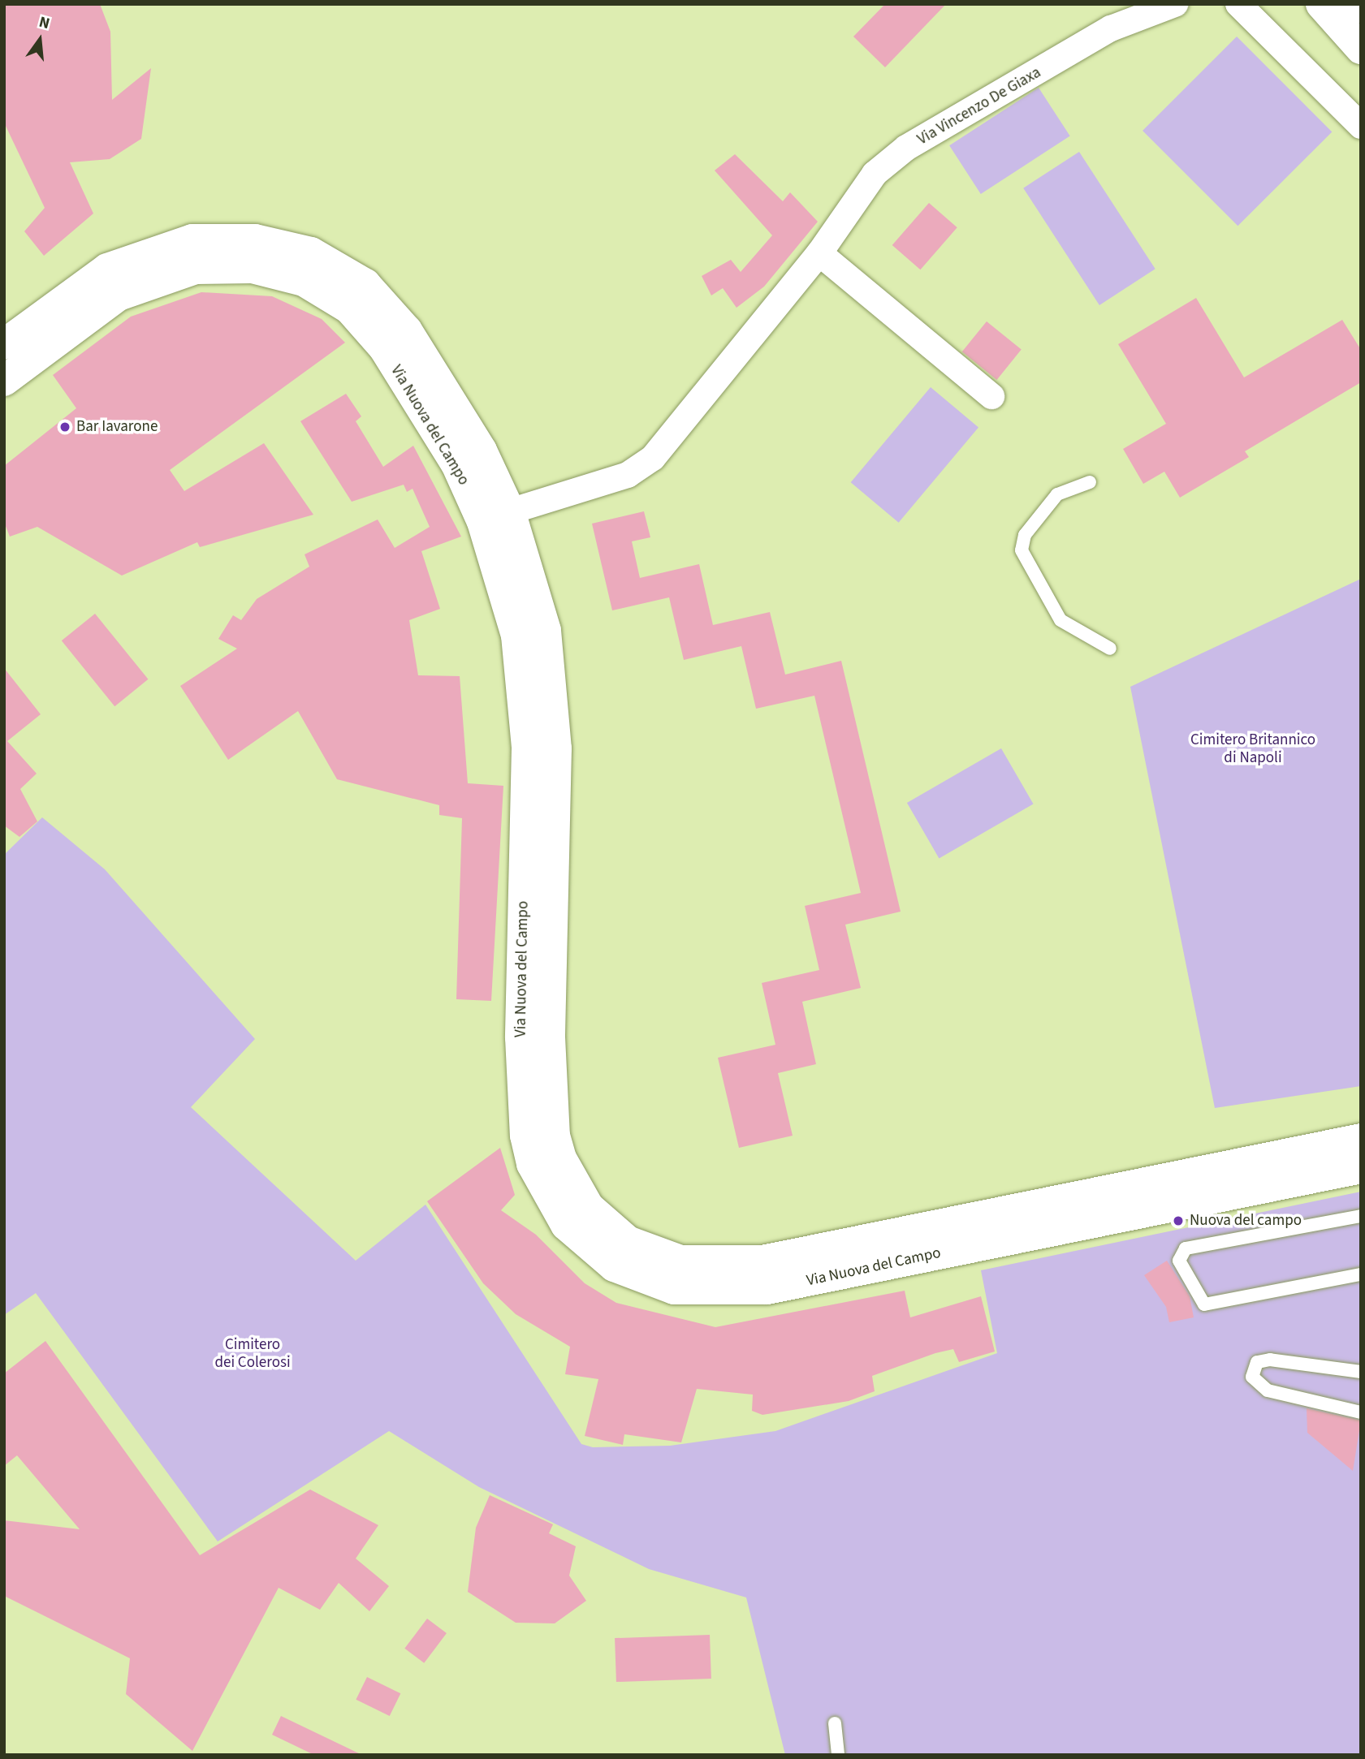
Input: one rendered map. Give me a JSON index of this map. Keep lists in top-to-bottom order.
{
  "streets": {
    "main road": ["Via Nuova del Campo"],
    "street": ["Via Vincenzo De Giaxa"]
  },
  "crossings": [
    ["Via Vincenzo De Giaxa", "Via Nuova del Campo"]
  ],
  "parks": ["Cimitero Britannico di Napoli", "Cimitero dei Colerosi"],
  "places": ["Bar Iavarone", "Nuova del campo"],
  "north": "top"
}
